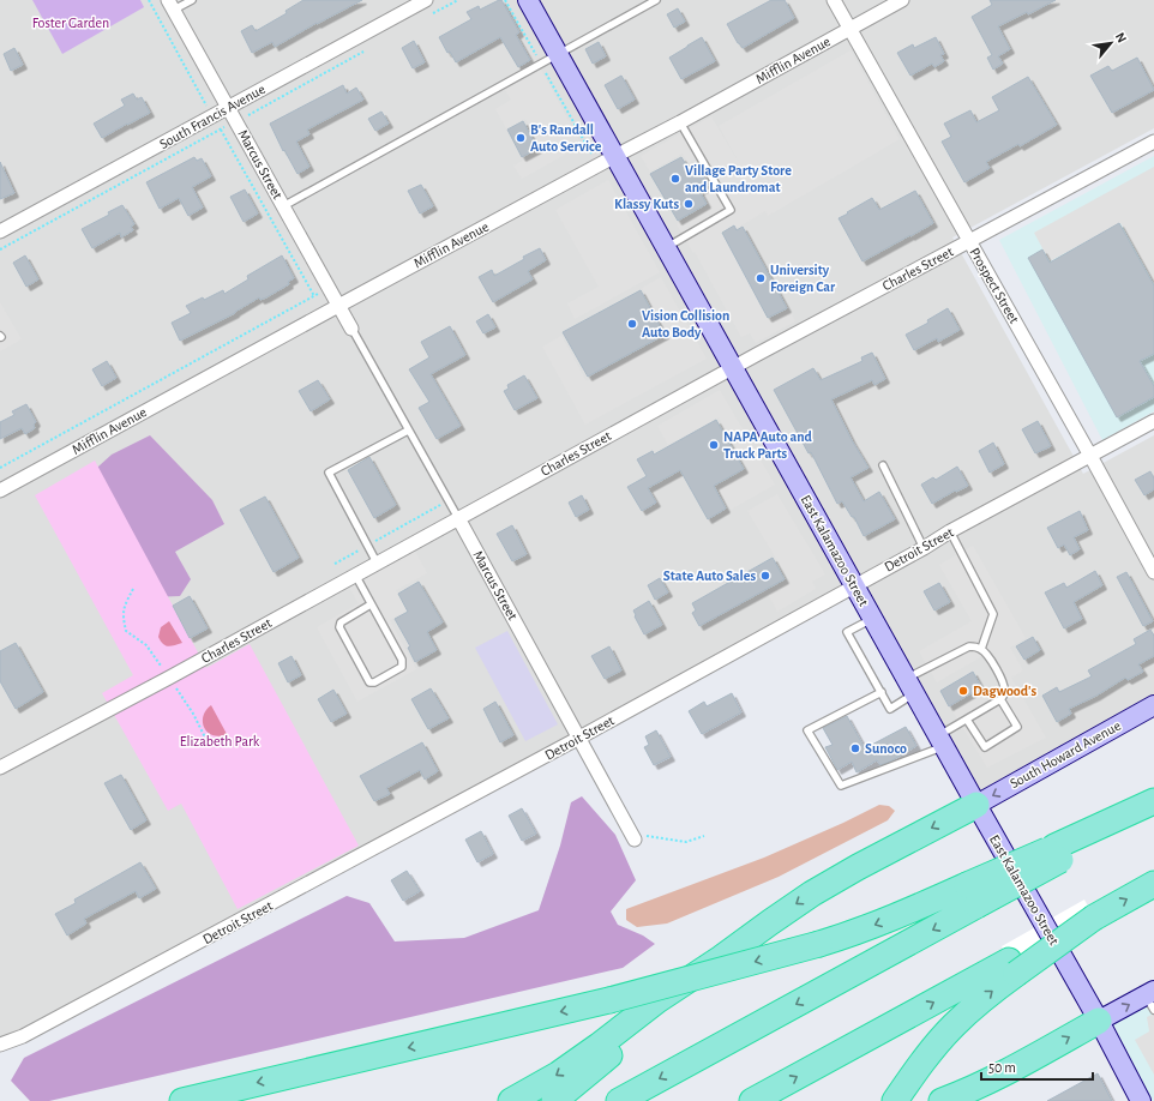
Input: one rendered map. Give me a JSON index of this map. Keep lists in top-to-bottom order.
{
  "streets": {
    "street": [
      "Mifflin Avenue",
      "South Francis Avenue",
      "Marcus Street",
      "Charles Street",
      "Prospect Street",
      "Detroit Street",
      "East Kalamazoo Street",
      "South Howard Avenue"
    ]
  },
  "crossings": [
    ["Mifflin Avenue", "Marcus Street"],
    ["Mifflin Avenue", "Prospect Street"],
    ["Mifflin Avenue", "East Kalamazoo Street"],
    ["South Francis Avenue", "Marcus Street"],
    ["Marcus Street", "Charles Street"],
    ["Marcus Street", "Detroit Street"],
    ["Charles Street", "Prospect Street"],
    ["Charles Street", "East Kalamazoo Street"],
    ["Prospect Street", "Detroit Street"],
    ["Detroit Street", "East Kalamazoo Street"],
    ["East Kalamazoo Street", "South Howard Avenue"]
  ],
  "one_way": ["South Howard Avenue"],
  "parks": ["Foster Garden", "Elizabeth Park"],
  "places": [
    "B's Randall Auto Service",
    "Village Party Store and Laundromat",
    "Klassy Kuts",
    "University Foreign Car",
    "Vision Collision Auto Body",
    "NAPA Auto and Truck Parts",
    "State Auto Sales",
    "Dagwood's",
    "Sunoco"
  ],
  "scale_bar": "50 m",
  "north": "top right"
}
